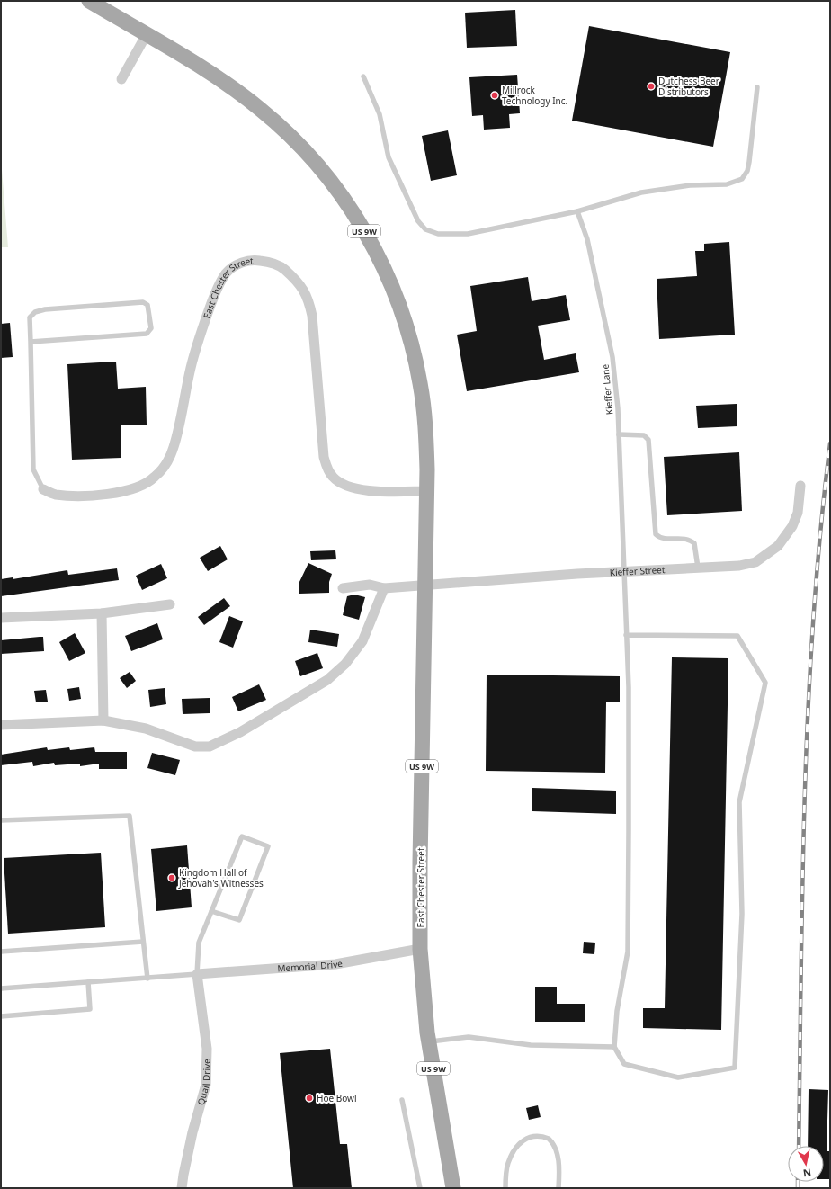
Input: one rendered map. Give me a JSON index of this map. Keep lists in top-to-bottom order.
{
  "streets": {
    "main road": ["US 9W", "East Chester Street"],
    "street": ["Kieffer Street", "Memorial Drive", "Quail Drive"],
    "lane": ["Kieffer Lane"]
  },
  "crossings": [
    ["US 9W", "East Chester Street"],
    ["US 9W", "Kieffer Street"],
    ["East Chester Street", "Kieffer Street"],
    ["East Chester Street", "Memorial Drive"],
    ["Kieffer Lane", "Kieffer Street"],
    ["Memorial Drive", "Quail Drive"]
  ],
  "places": [
    "Dutchess Beer Distributors",
    "Millrock Technology Inc.",
    "Kingdom Hall of Jehovah's Witnesses",
    "Hoe Bowl"
  ],
  "north": "bottom"
}
